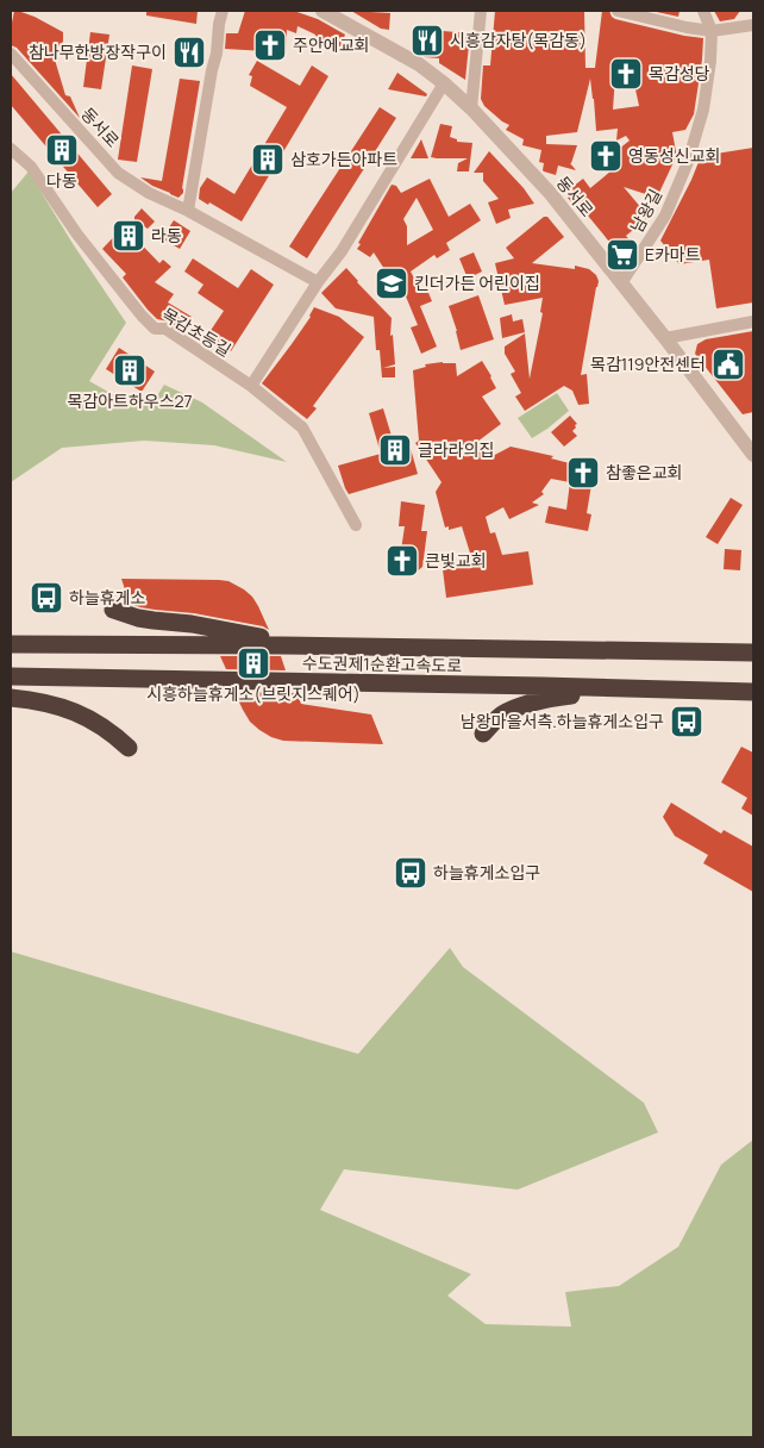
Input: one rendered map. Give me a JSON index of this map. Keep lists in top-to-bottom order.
{
  "streets": {
    "highway": ["수도권제1순환고속도로"],
    "street": ["동서로", "남왕길", "목감초등길"]
  },
  "crossings": [
    ["동서로", "남왕길"]
  ],
  "places": {
    "restaurant": ["시흥감자탕(목감동)", "참나무한방장작구이"],
    "church": [
      "주안에교회",
      "목감성당",
      "영동성신교회",
      "참좋은교회",
      "큰빛교회"
    ],
    "building": [
      "다동",
      "삼호가든아파트",
      "라동",
      "목감아트하우스27",
      "글라라의집",
      "시흥하늘휴게소(브릿지스퀘어)"
    ],
    "supermarket": ["E카마트"],
    "school or university": ["킨더가든 어린이집"],
    "public building": ["목감119안전센터"],
    "bus stop": ["하늘휴게소", "남왕마을서측.하늘휴게소입구", "하늘휴게소입구"]
  }
}
